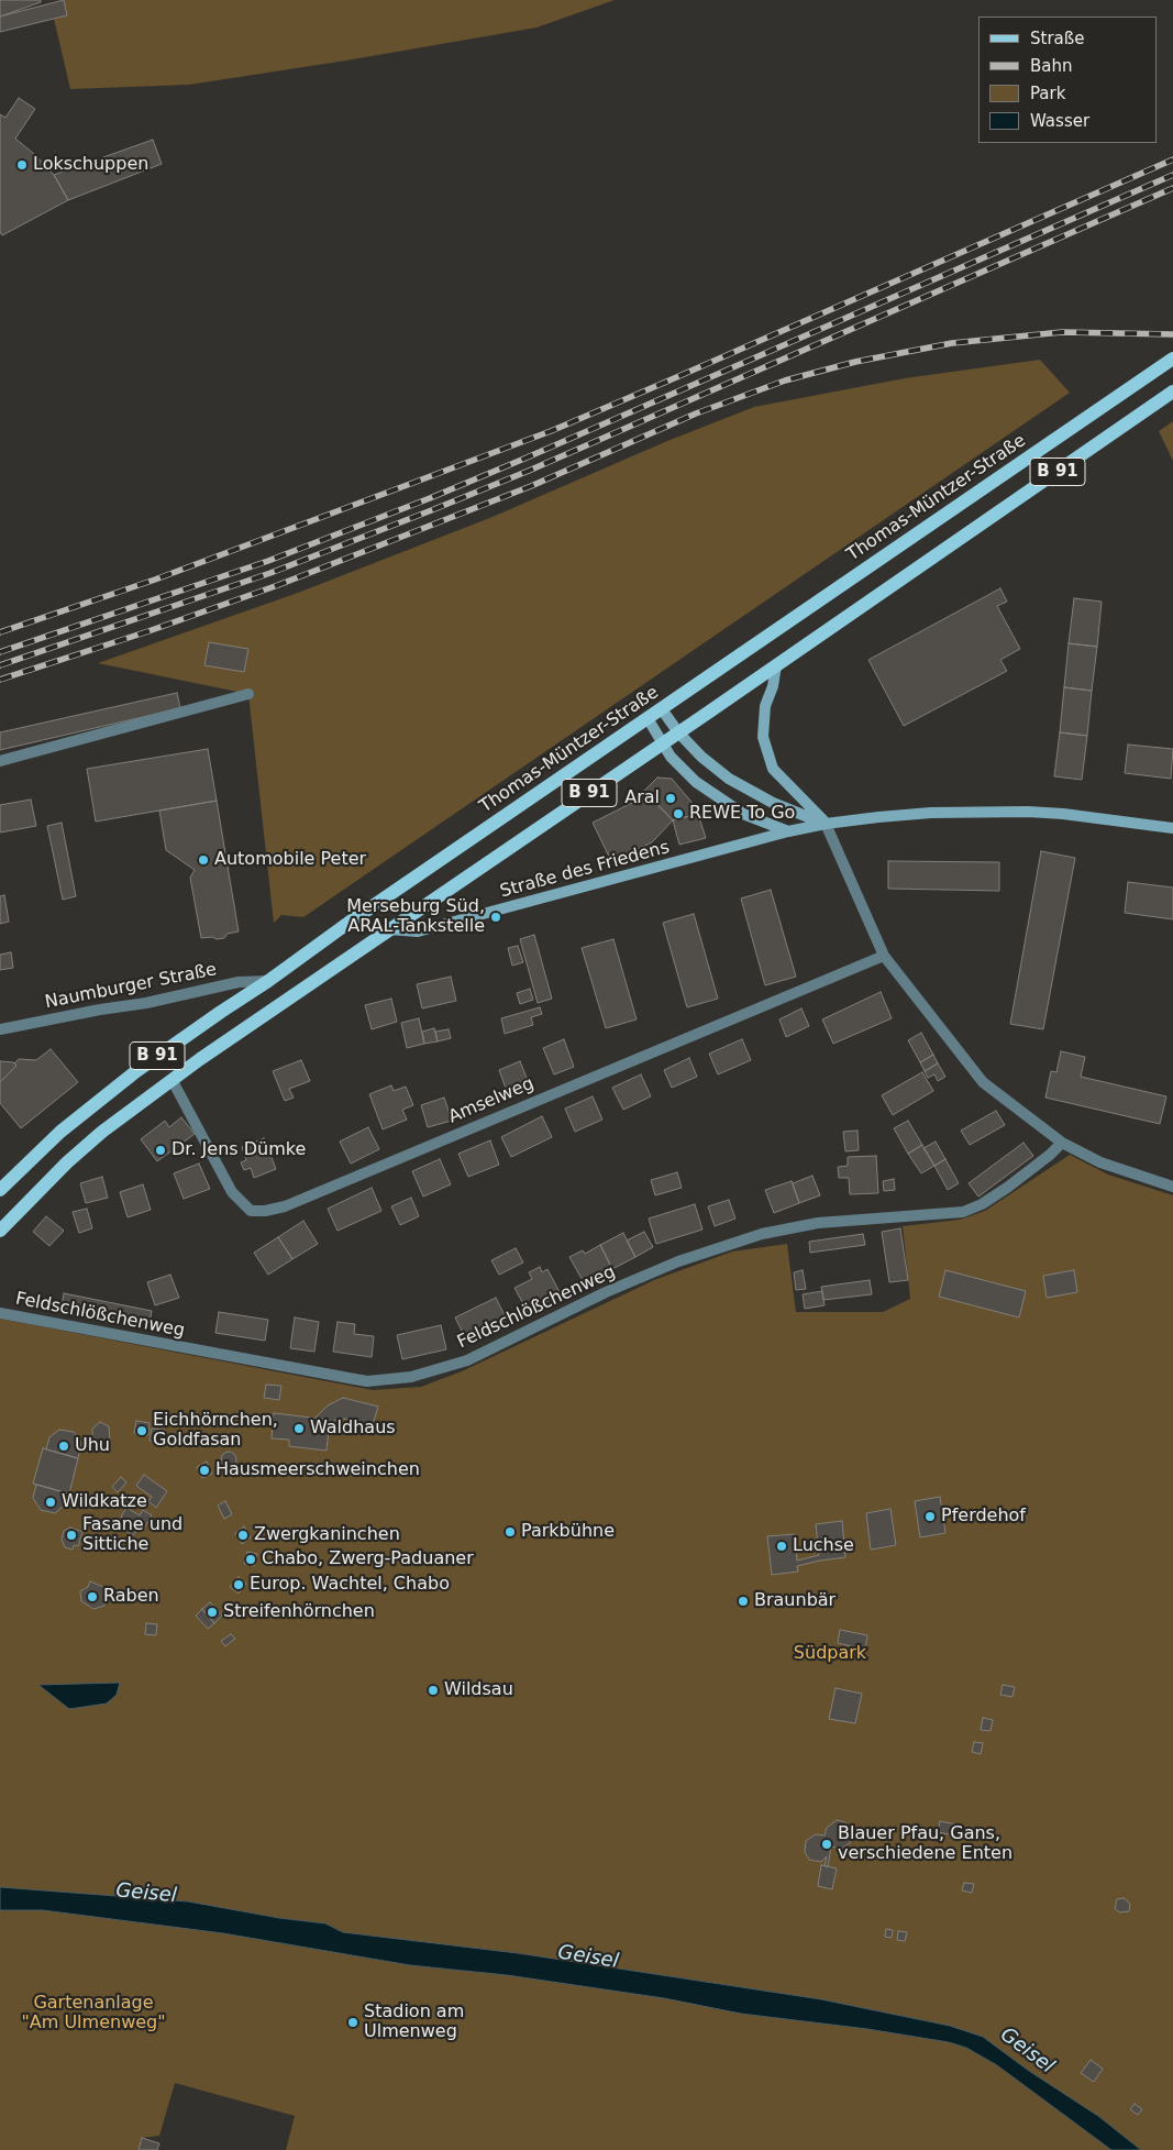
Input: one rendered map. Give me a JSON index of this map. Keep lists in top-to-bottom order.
{
  "streets": {
    "main road": ["B 91", "Thomas-Müntzer-Straße"],
    "street": [
      "Straße des Friedens",
      "Naumburger Straße",
      "Amselweg",
      "Feldschlößchenweg"
    ]
  },
  "crossings": [
    ["B 91", "Straße des Friedens"],
    ["B 91", "Amselweg"],
    ["Thomas-Müntzer-Straße", "Straße des Friedens"],
    ["Thomas-Müntzer-Straße", "Naumburger Straße"]
  ],
  "water": ["Geisel"],
  "parks": ["Südpark", "Gartenanlage \"Am Ulmenweg\""],
  "places": [
    "Lokschuppen",
    "Aral",
    "REWE To Go",
    "Automobile Peter",
    "Merseburg Süd, ARAL-Tankstelle",
    "Dr. Jens Dümke",
    "Waldhaus",
    "Eichhörnchen, Goldfasan",
    "Uhu",
    "Hausmeerschweinchen",
    "Wildkatze",
    "Pferdehof",
    "Parkbühne",
    "Fasane und Sittiche",
    "Zwergkaninchen",
    "Luchse",
    "Chabo, Zwerg-Paduaner",
    "Europ. Wachtel, Chabo",
    "Raben",
    "Braunbär",
    "Streifenhörnchen",
    "Wildsau",
    "Blauer Pfau, Gans, verschiedene Enten",
    "Stadion am Ulmenweg"
  ],
  "legend": [
    "Straße",
    "Bahn",
    "Park",
    "Wasser"
  ]
}
